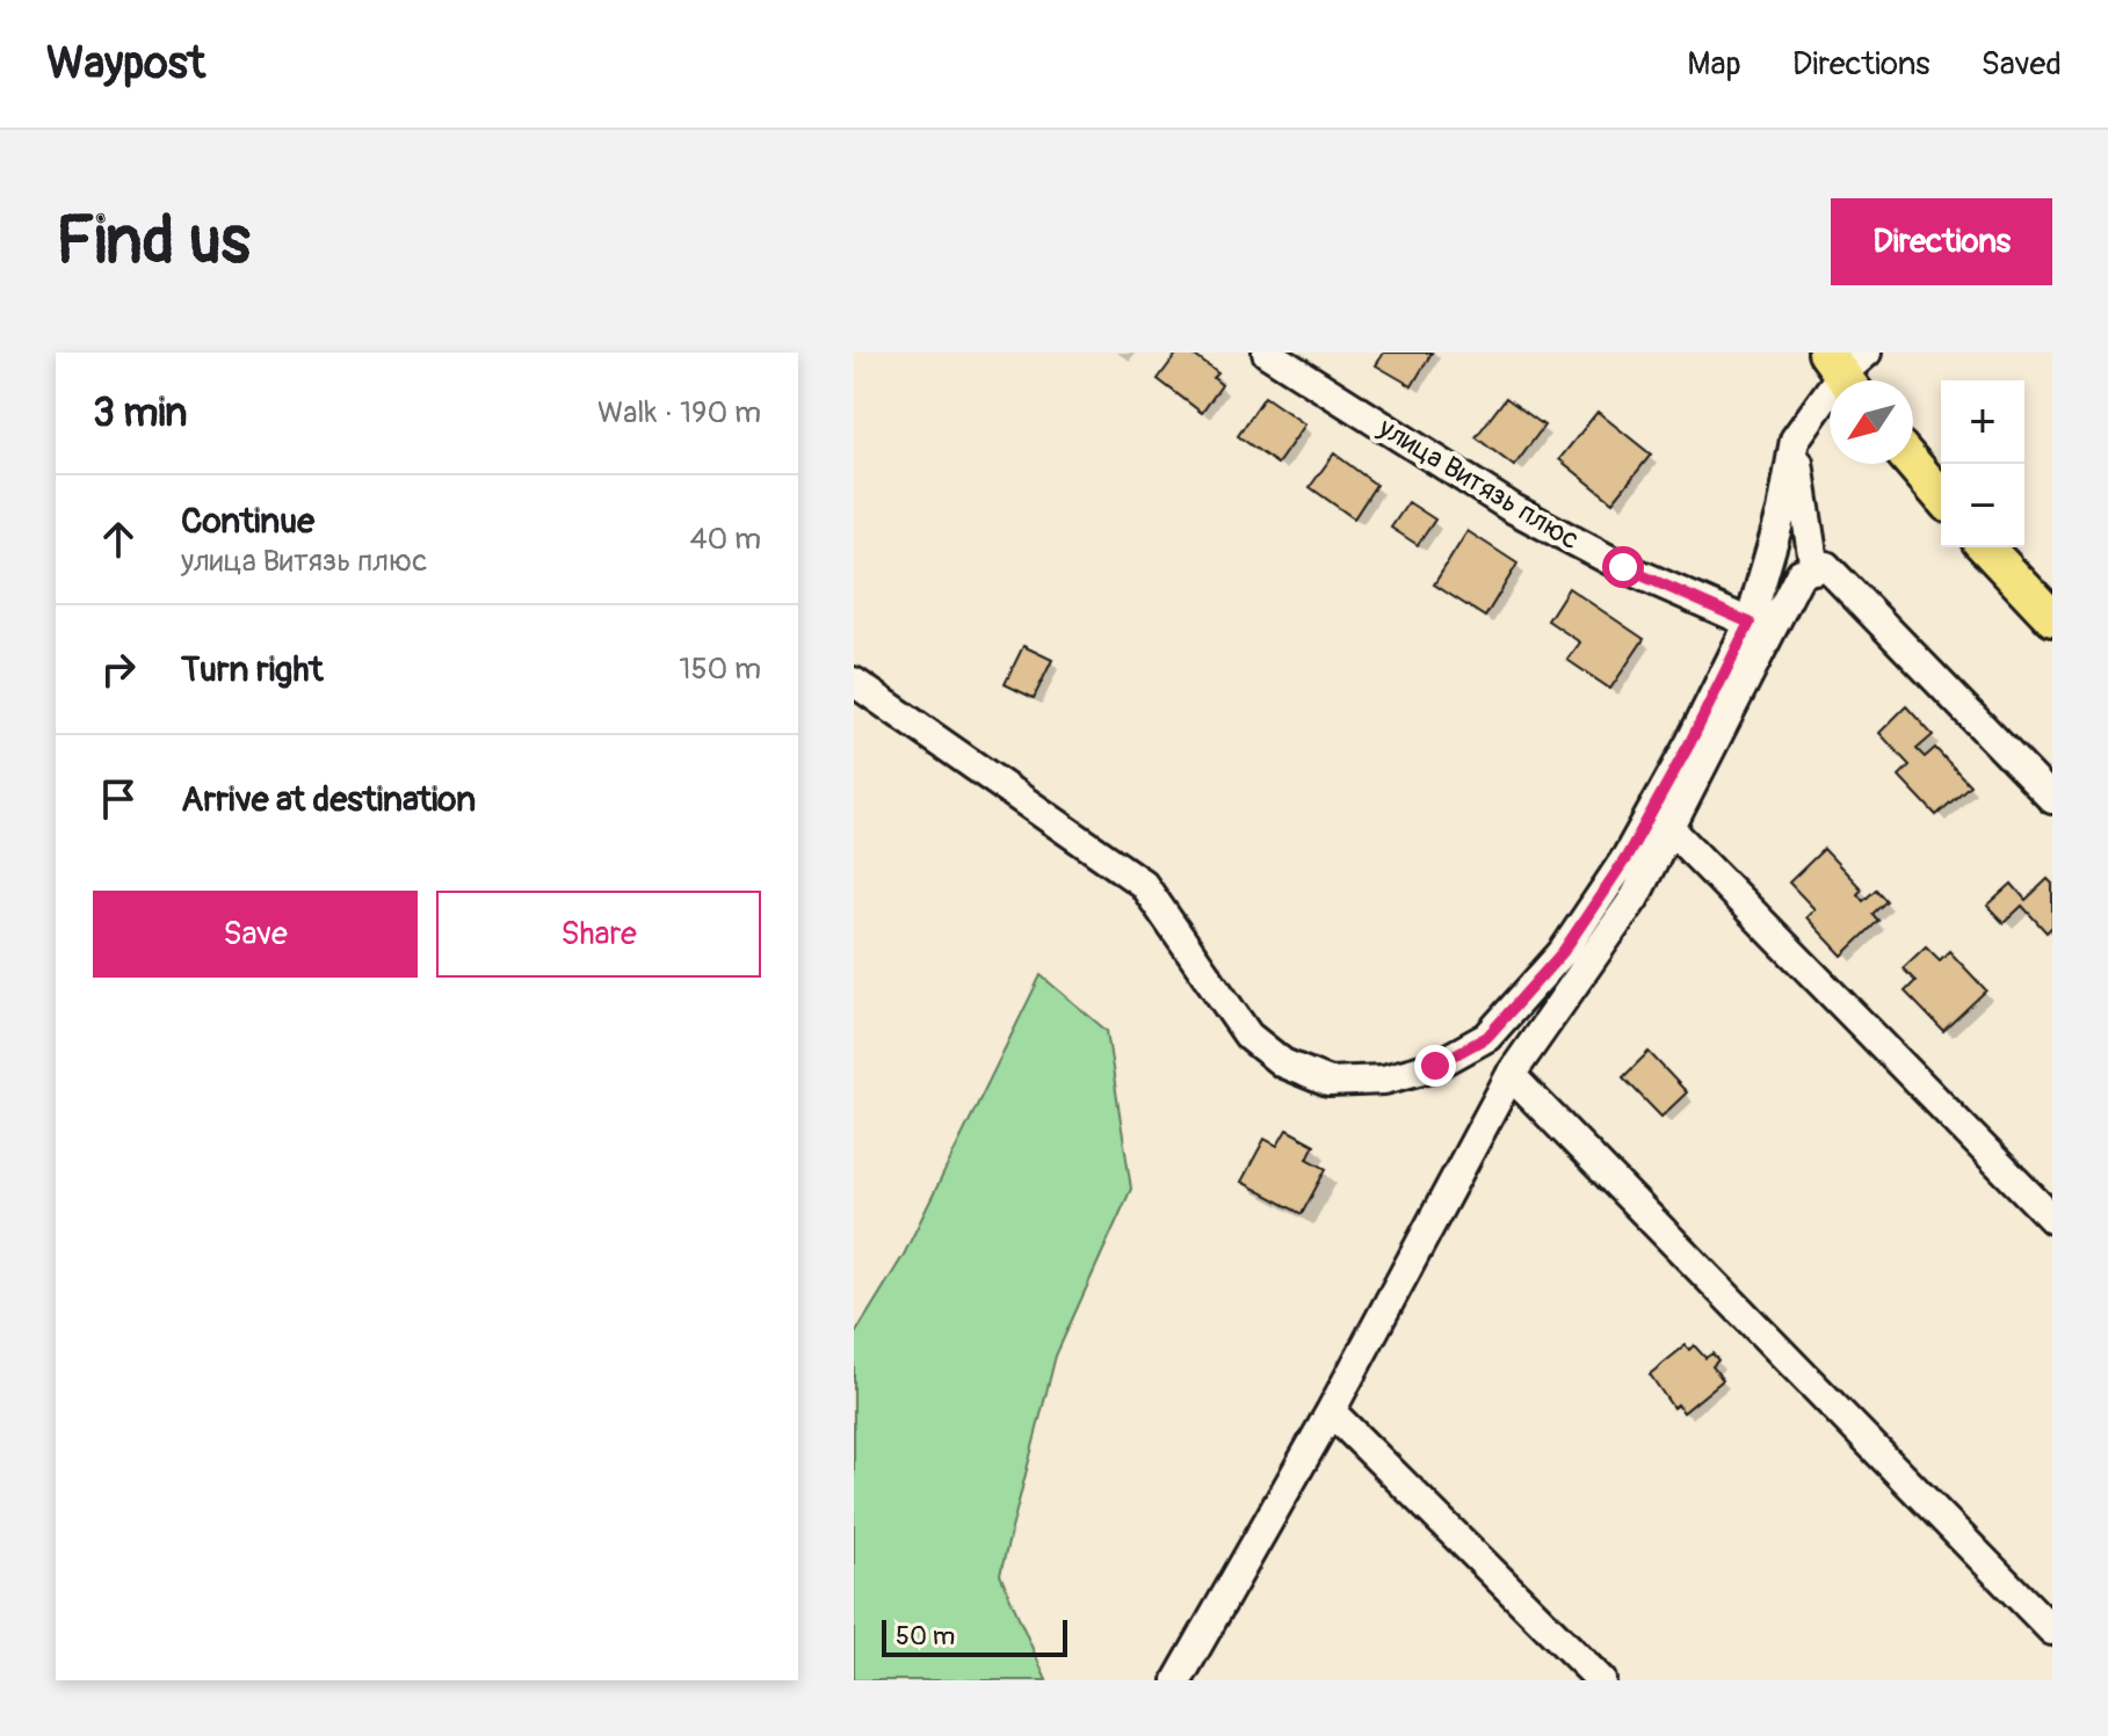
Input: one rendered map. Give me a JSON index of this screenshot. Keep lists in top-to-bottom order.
{
  "streets": {
    "street": ["улица Витязь плюс"]
  },
  "scale_bar": "50 m",
  "north": "bottom left",
  "page": {
    "header": "Waypost",
    "nav": ["Map", "Directions", "Saved"],
    "buttons": [
      "Directions",
      ["Save", "Share"]
    ],
    "title": "Find us",
    "heading": ["3 min", "Walk · 190 m"],
    "map_buttons": ["+", "−"],
    "list": [
      ["Continue", "улица Витязь плюс", "40 m"],
      ["Turn right", "150 m"],
      "Arrive at destination"
    ],
    "scale": "50 m"
  }
}
